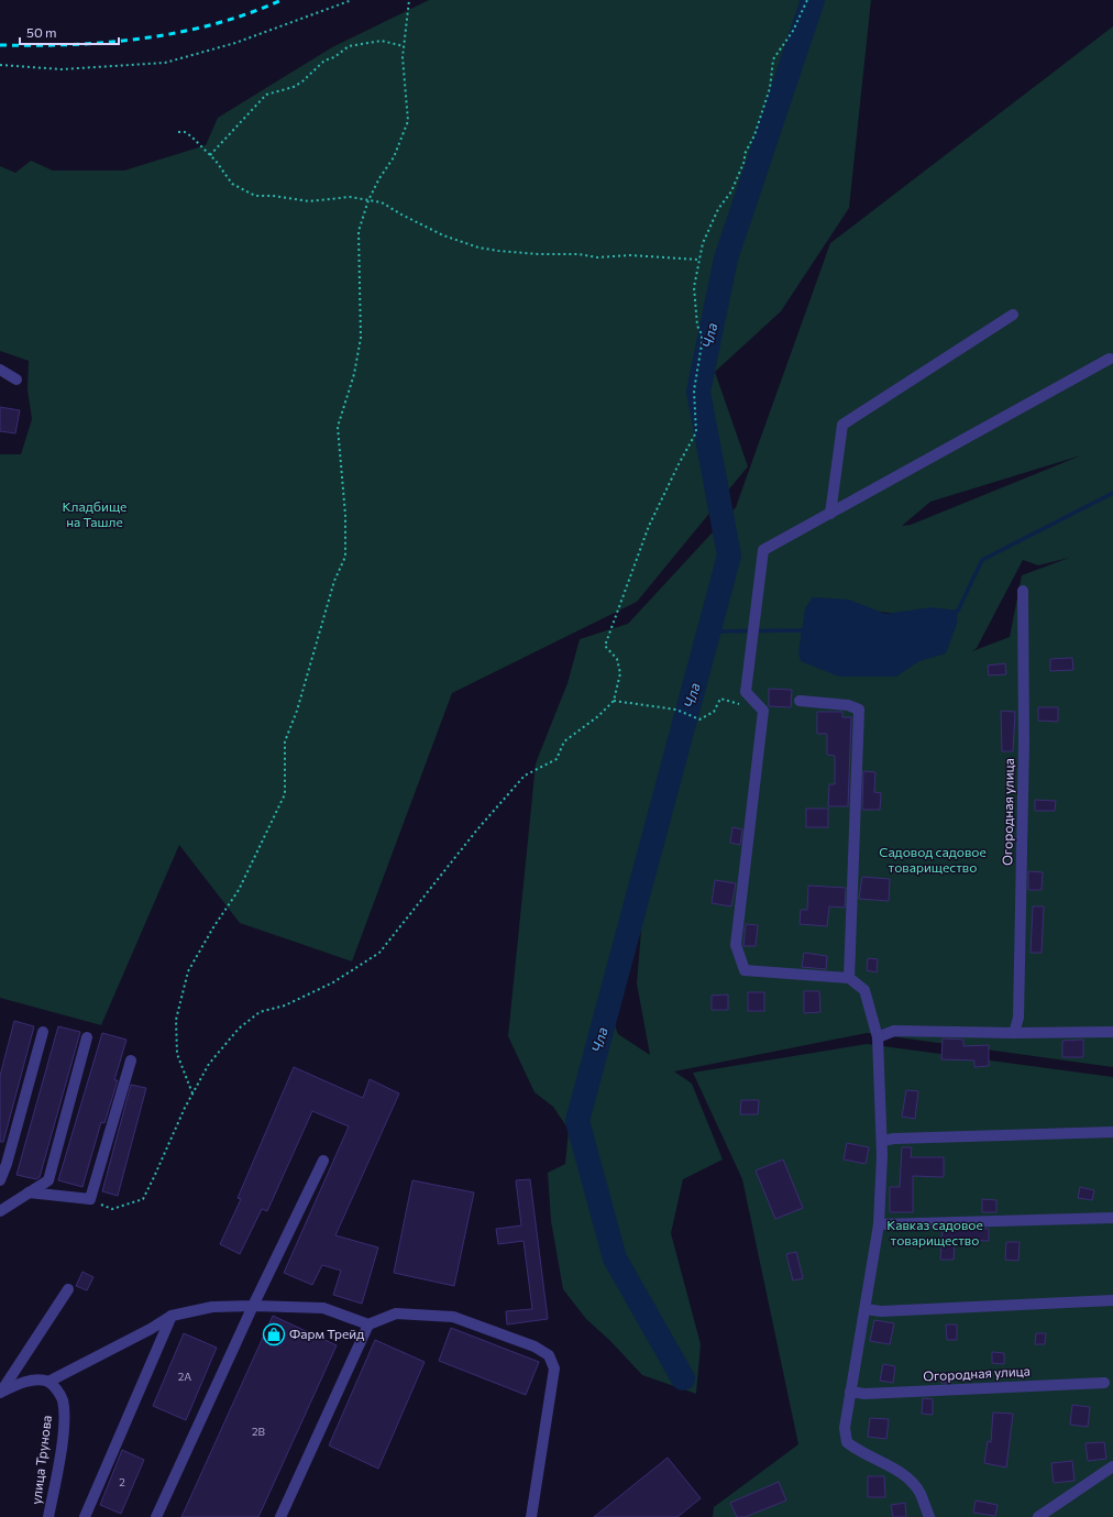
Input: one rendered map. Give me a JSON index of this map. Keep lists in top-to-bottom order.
{
  "streets": {
    "street": ["Огородная улица", "улица Трунова"]
  },
  "water": ["Чла"],
  "parks": ["Кладбище на Ташле", "Садовод садовое товарищество", "Кавказ садовое товарищество"],
  "places": {
    "shop": ["Фарм Трейд"]
  },
  "house_numbers": ["2А", "2В", "2"],
  "scale_bar": "50 m"
}
